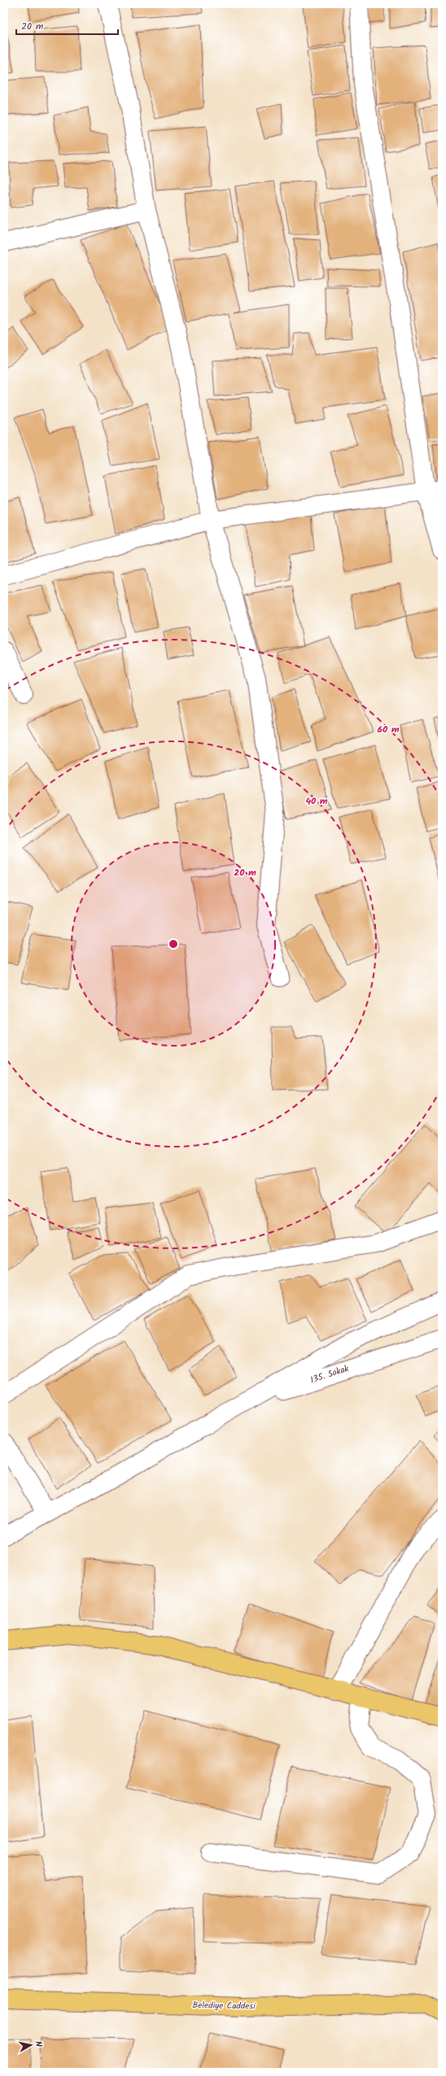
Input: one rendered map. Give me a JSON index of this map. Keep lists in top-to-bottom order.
{
  "streets": {
    "main road": ["Belediye Caddesi"],
    "street": ["135. Sokak"]
  },
  "scale_bar": "20 m",
  "north": "right",
  "rings": ["60 m", "40 m", "20 m"]
}
